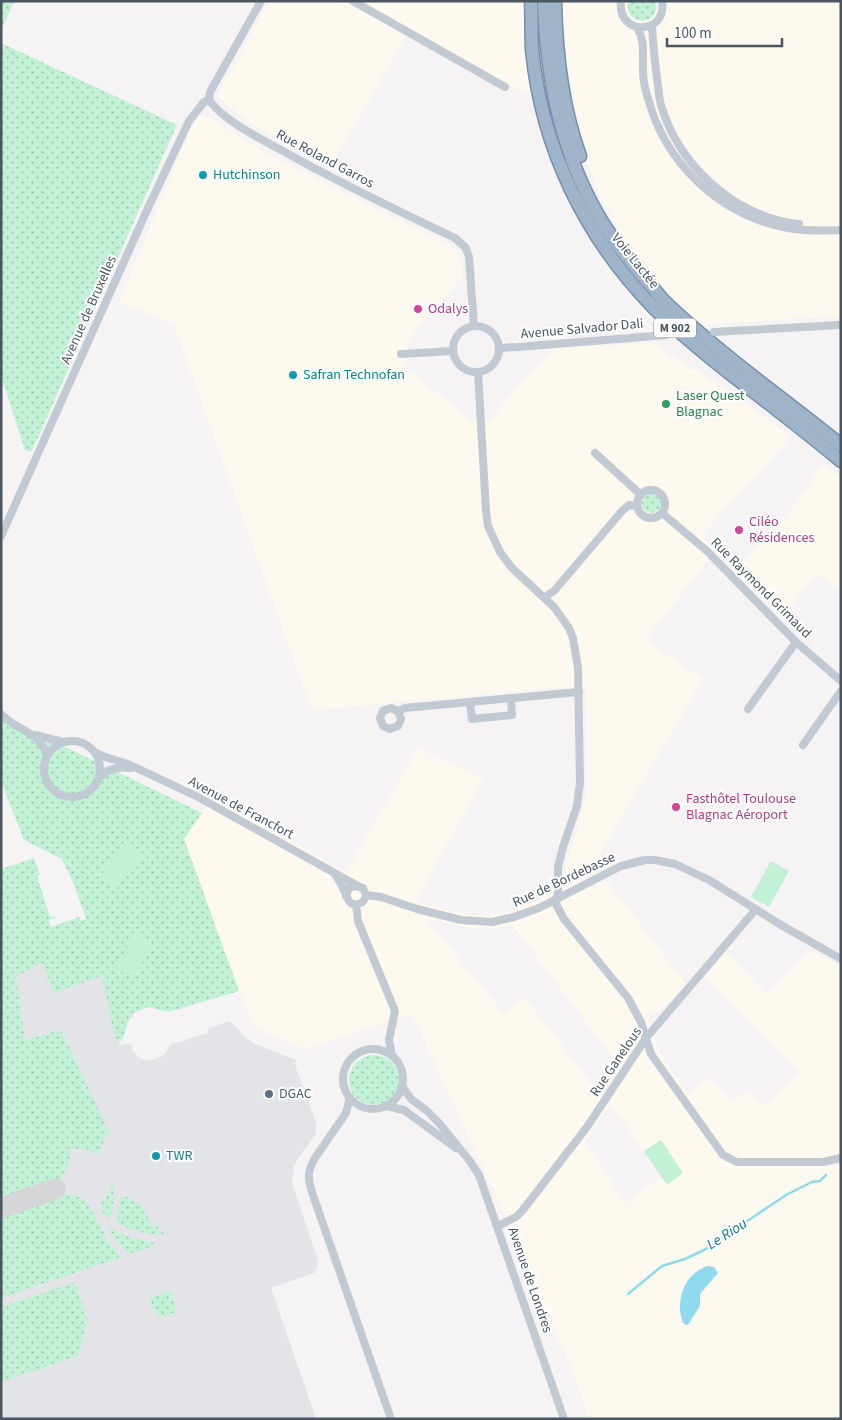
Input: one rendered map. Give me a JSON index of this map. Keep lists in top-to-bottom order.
{
  "streets": {
    "highway": ["Voie Lactée", "M 902"],
    "street": [
      "Rue Roland Garros",
      "Avenue de Bruxelles",
      "Avenue Salvador Dali",
      "Rue Raymond Grimaud",
      "Avenue de Francfort",
      "Rue de Bordebasse",
      "Rue Ganelous",
      "Avenue de Londres"
    ]
  },
  "crossings": [
    ["Rue Roland Garros", "Avenue de Bruxelles"],
    ["Rue Roland Garros", "Avenue Salvador Dali"],
    ["Avenue de Francfort", "Rue de Bordebasse"],
    ["Rue de Bordebasse", "Rue Ganelous"],
    ["Rue Ganelous", "Avenue de Londres"]
  ],
  "water": ["Le Riou"],
  "places": [
    "Hutchinson",
    "Odalys",
    "Safran Technofan",
    "Laser Quest Blagnac",
    "Ciléo Résidences",
    "Fasthôtel Toulouse Blagnac Aéroport",
    "DGAC",
    "TWR"
  ],
  "scale_bar": "100 m"
}
